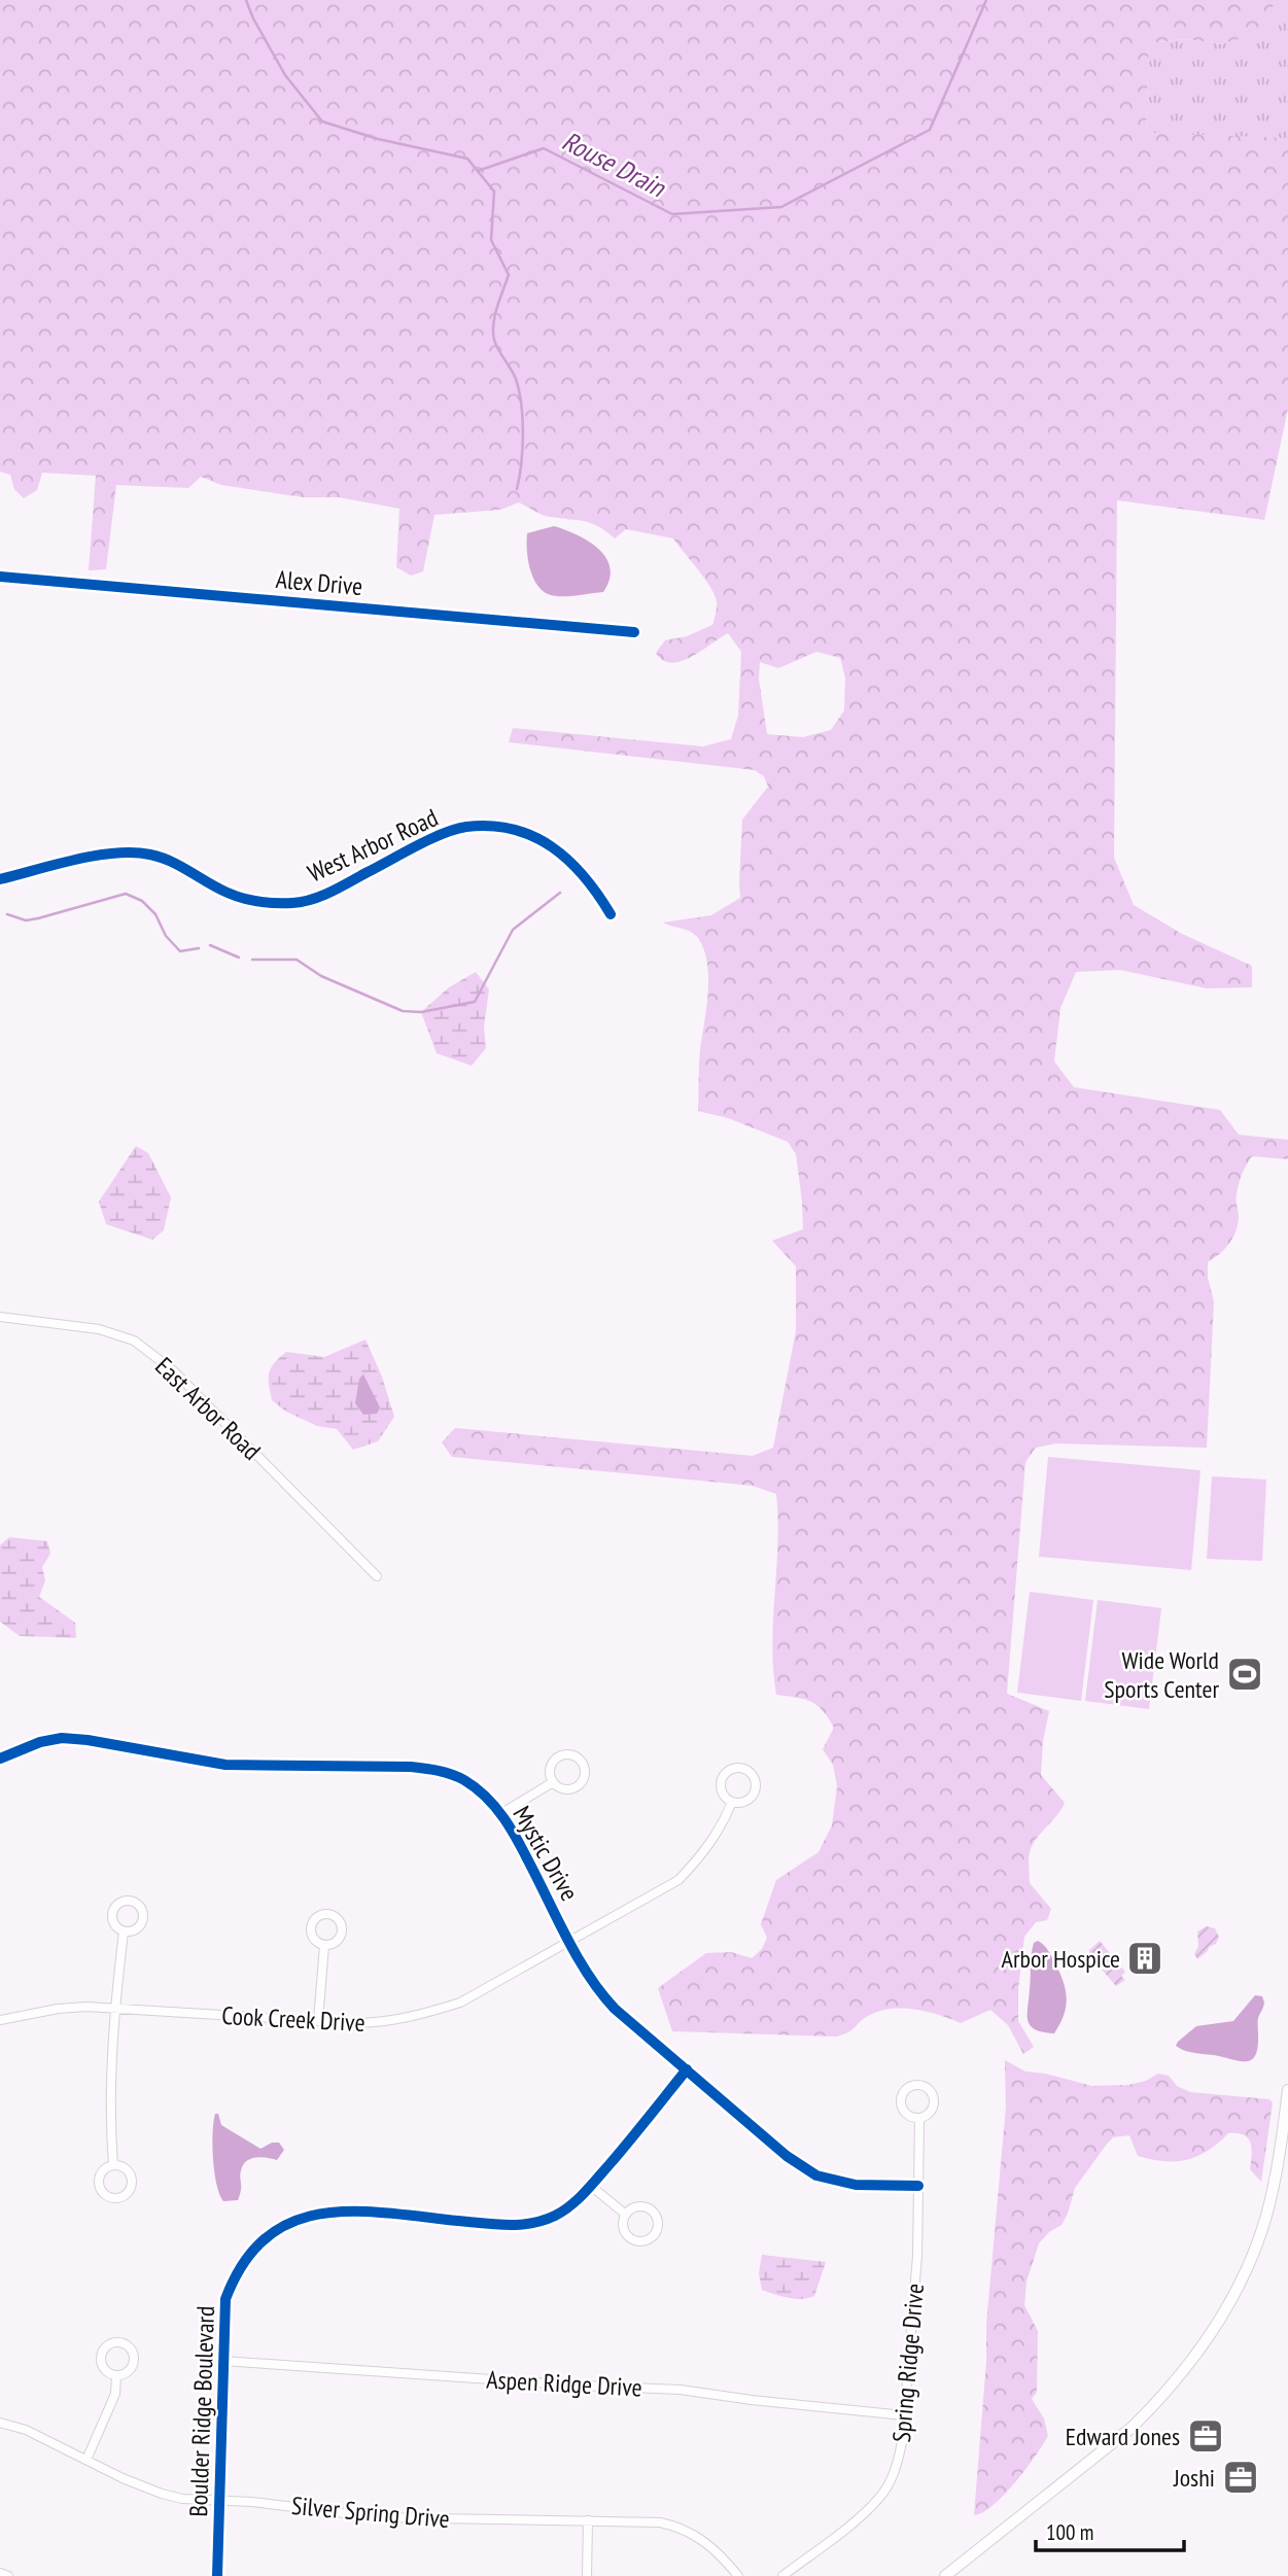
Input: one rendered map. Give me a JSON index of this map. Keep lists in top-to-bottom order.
{
  "streets": {
    "street": [
      "Alex Drive",
      "West Arbor Road",
      "East Arbor Road",
      "Mystic Drive",
      "Cook Creek Drive",
      "Spring Ridge Drive",
      "Aspen Ridge Drive",
      "Boulder Ridge Boulevard",
      "Silver Spring Drive"
    ]
  },
  "crossings": [
    ["Mystic Drive", "Cook Creek Drive"],
    ["Mystic Drive", "Spring Ridge Drive"],
    ["Mystic Drive", "Boulder Ridge Boulevard"],
    ["Spring Ridge Drive", "Aspen Ridge Drive"],
    ["Aspen Ridge Drive", "Boulder Ridge Boulevard"],
    ["Boulder Ridge Boulevard", "Silver Spring Drive"]
  ],
  "water": ["Rouse Drain"],
  "places": {
    "sports": ["Wide World Sports Center"],
    "building": ["Arbor Hospice"],
    "office": ["Edward Jones", "Joshi"]
  },
  "scale_bar": "100 m"
}
